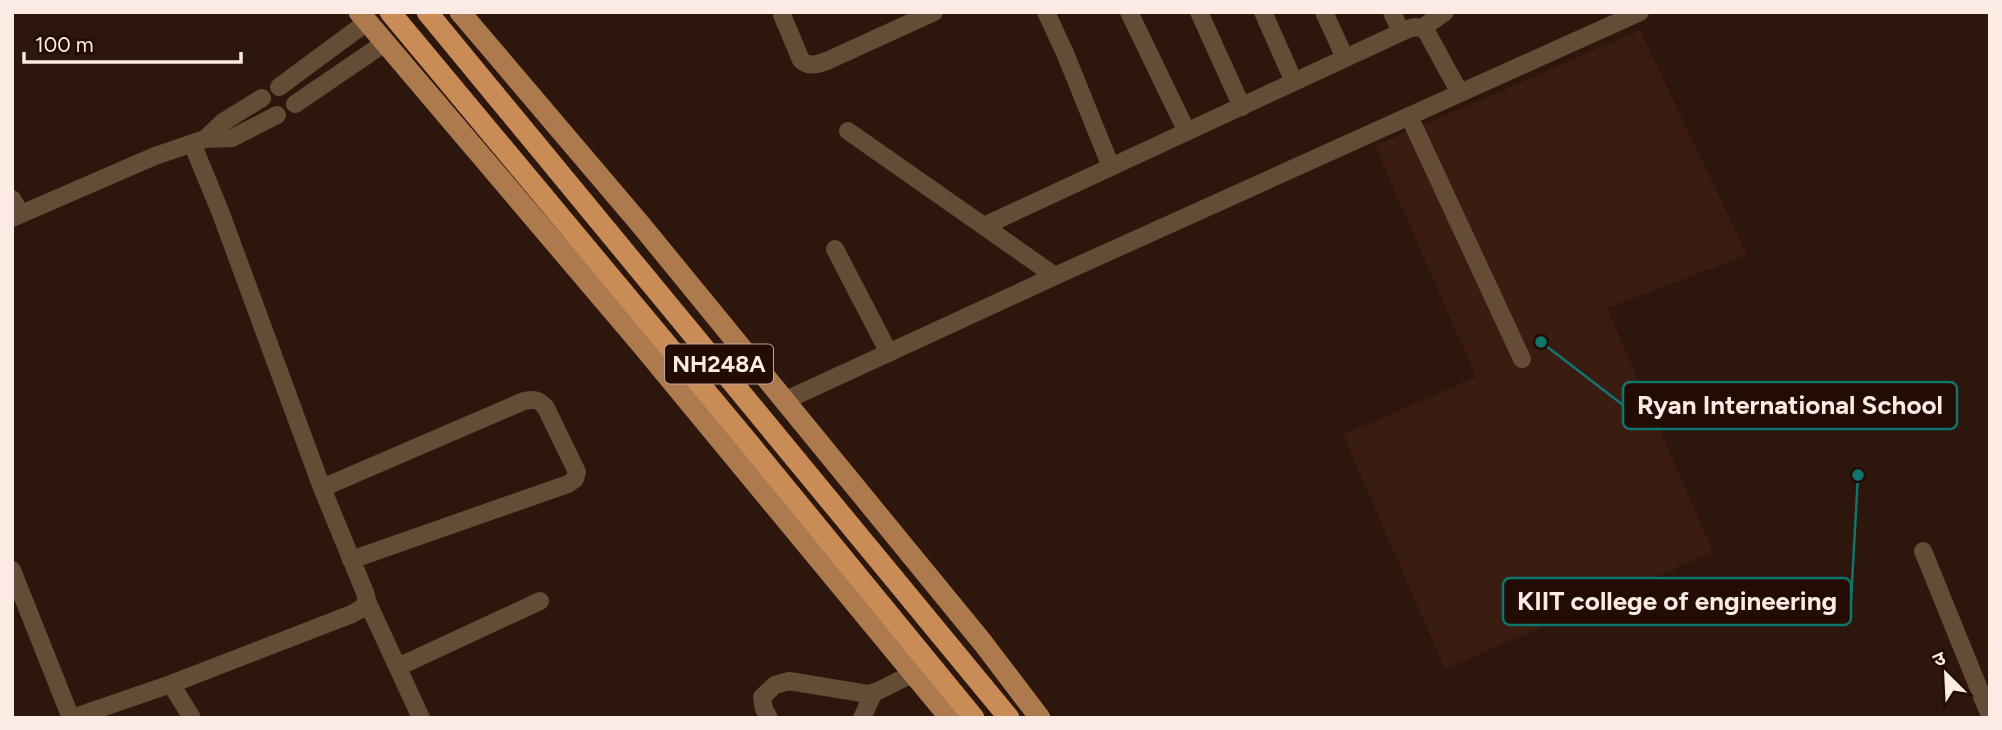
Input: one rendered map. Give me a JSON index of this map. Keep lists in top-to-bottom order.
{
  "streets": {
    "highway": ["NH248A"]
  },
  "places": ["Ryan International School", "KIIT college of engineering"],
  "scale_bar": "100 m",
  "north": "top left"
}
